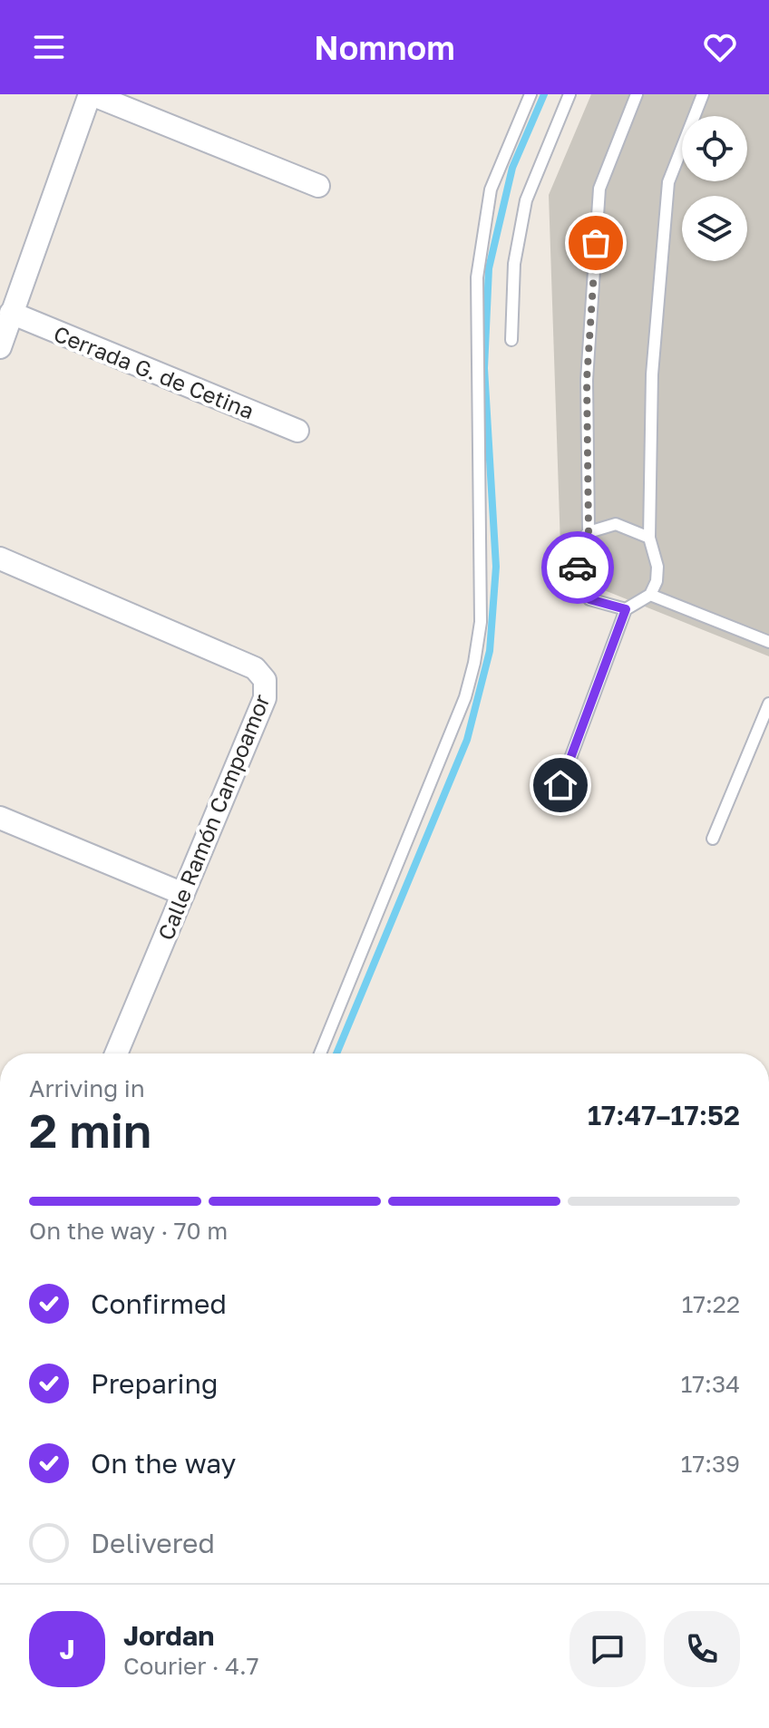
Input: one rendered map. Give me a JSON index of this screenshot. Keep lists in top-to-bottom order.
{
  "streets": {
    "street": ["Cerrada G. de Cetina", "Calle Ramón Campoamor"]
  },
  "page": {
    "header": "Nomnom",
    "heading": ["2 min", "Arriving in", "17:47–17:52"],
    "panel": ["Jordan", "Courier · 4.7"],
    "bar": "On the way · 70 m",
    "list": [
      ["Confirmed", "17:22"],
      ["Preparing", "17:34"],
      ["On the way", "17:39"],
      "Delivered"
    ],
    "round": "J"
  }
}
